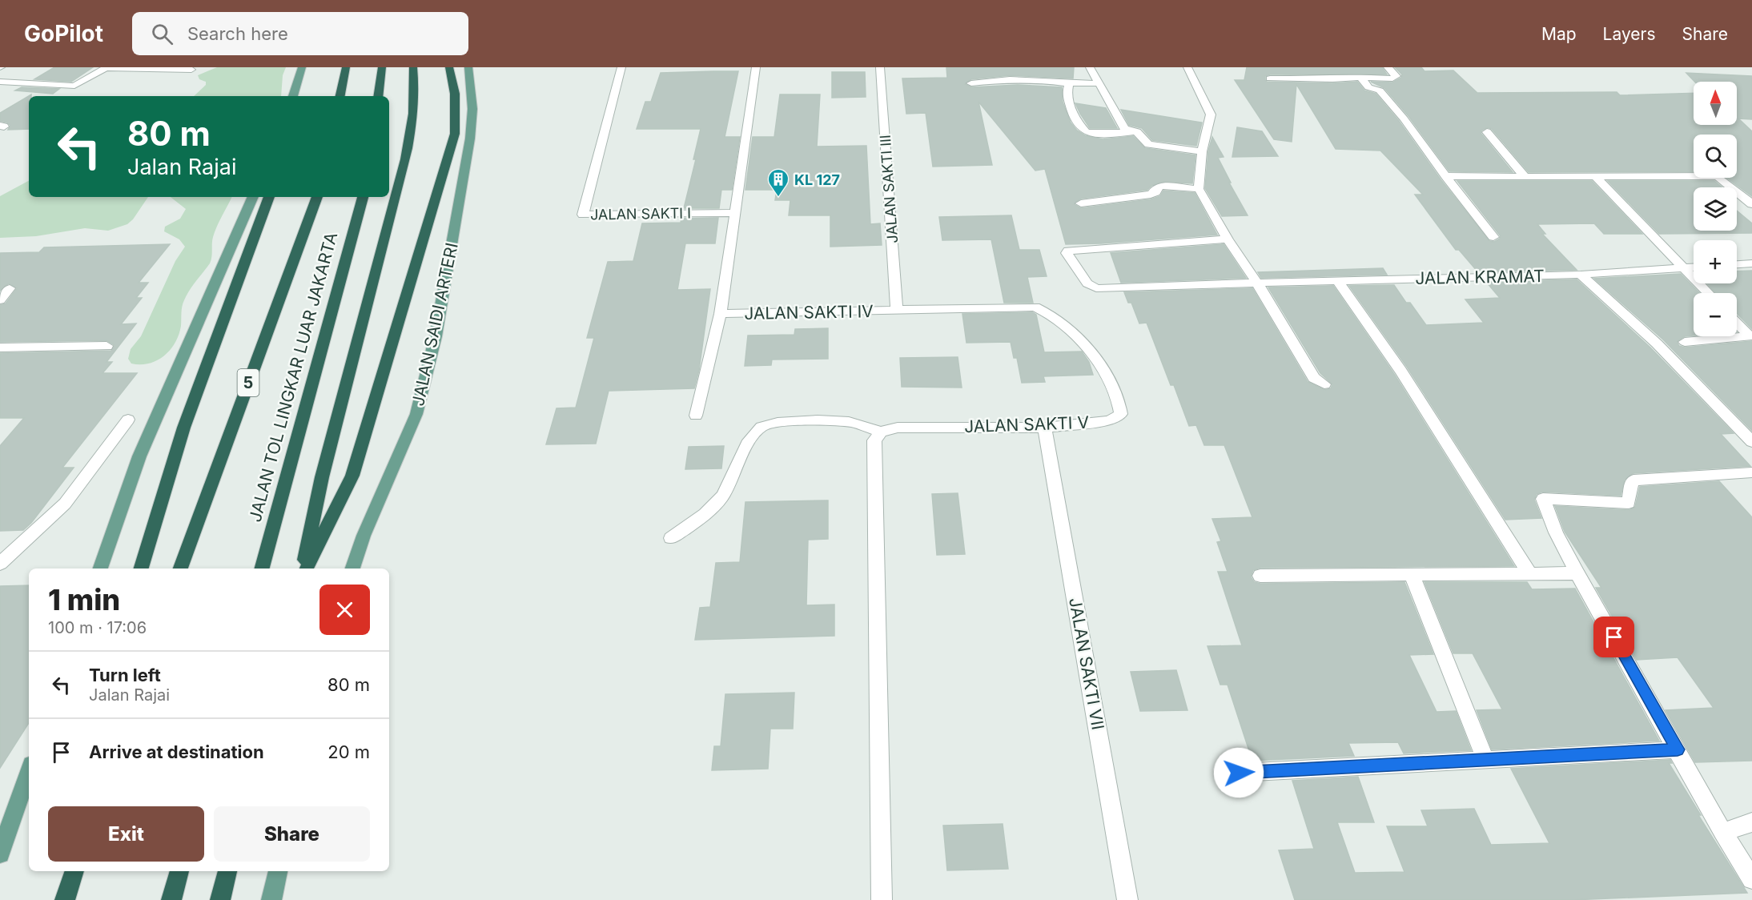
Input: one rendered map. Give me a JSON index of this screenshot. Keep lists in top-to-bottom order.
{
  "streets": {
    "highway": ["JALAN TOL LINGKAR LUAR JAKARTA", "5"],
    "main road": ["JALAN SAIDI ARTERI"],
    "street": [
      "JALAN SAKTI III",
      "JALAN SAKTI I",
      "JALAN KRAMAT",
      "JALAN SAKTI IV",
      "JALAN SAKTI V",
      "JALAN SAKTI VII"
    ]
  },
  "crossings": [
    ["JALAN SAKTI III", "JALAN SAKTI IV"],
    ["JALAN SAKTI III", "JALAN SAKTI V"],
    ["JALAN SAKTI IV", "JALAN SAKTI V"],
    ["JALAN SAKTI V", "JALAN SAKTI VII"]
  ],
  "places": {
    "building": ["KL 127"]
  },
  "north": "top",
  "page": {
    "header": "GoPilot",
    "search": "Search here",
    "nav": ["Map", "Layers", "Share"],
    "map_buttons": ["+", "−"],
    "turn": ["80 m", "Jalan Rajai"],
    "heading": ["1 min", "100 m · 17:06"],
    "list": [
      {
        "name": "Turn left",
        "note": "Jalan Rajai",
        "value": "80 m"
      },
      {
        "name": "Arrive at destination",
        "value": "20 m"
      }
    ],
    "buttons": ["Exit", "Share"]
  }
}
